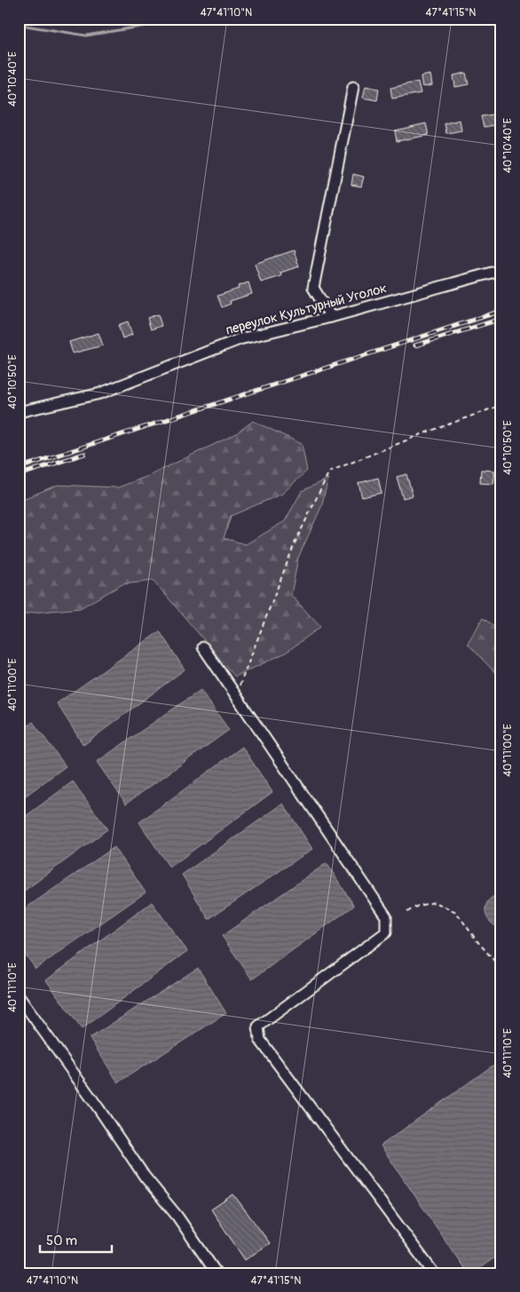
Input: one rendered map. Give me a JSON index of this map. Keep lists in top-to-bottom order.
{
  "streets": {
    "street": ["переулок Культурный Уголок"]
  },
  "scale_bar": "50 m",
  "coordinates": [
    "47°41'10\"N",
    "47°41'15\"N",
    "40°10'40\"E",
    "40°10'50\"E",
    "40°11'00\"E",
    "40°11'10\"E"
  ]
}
